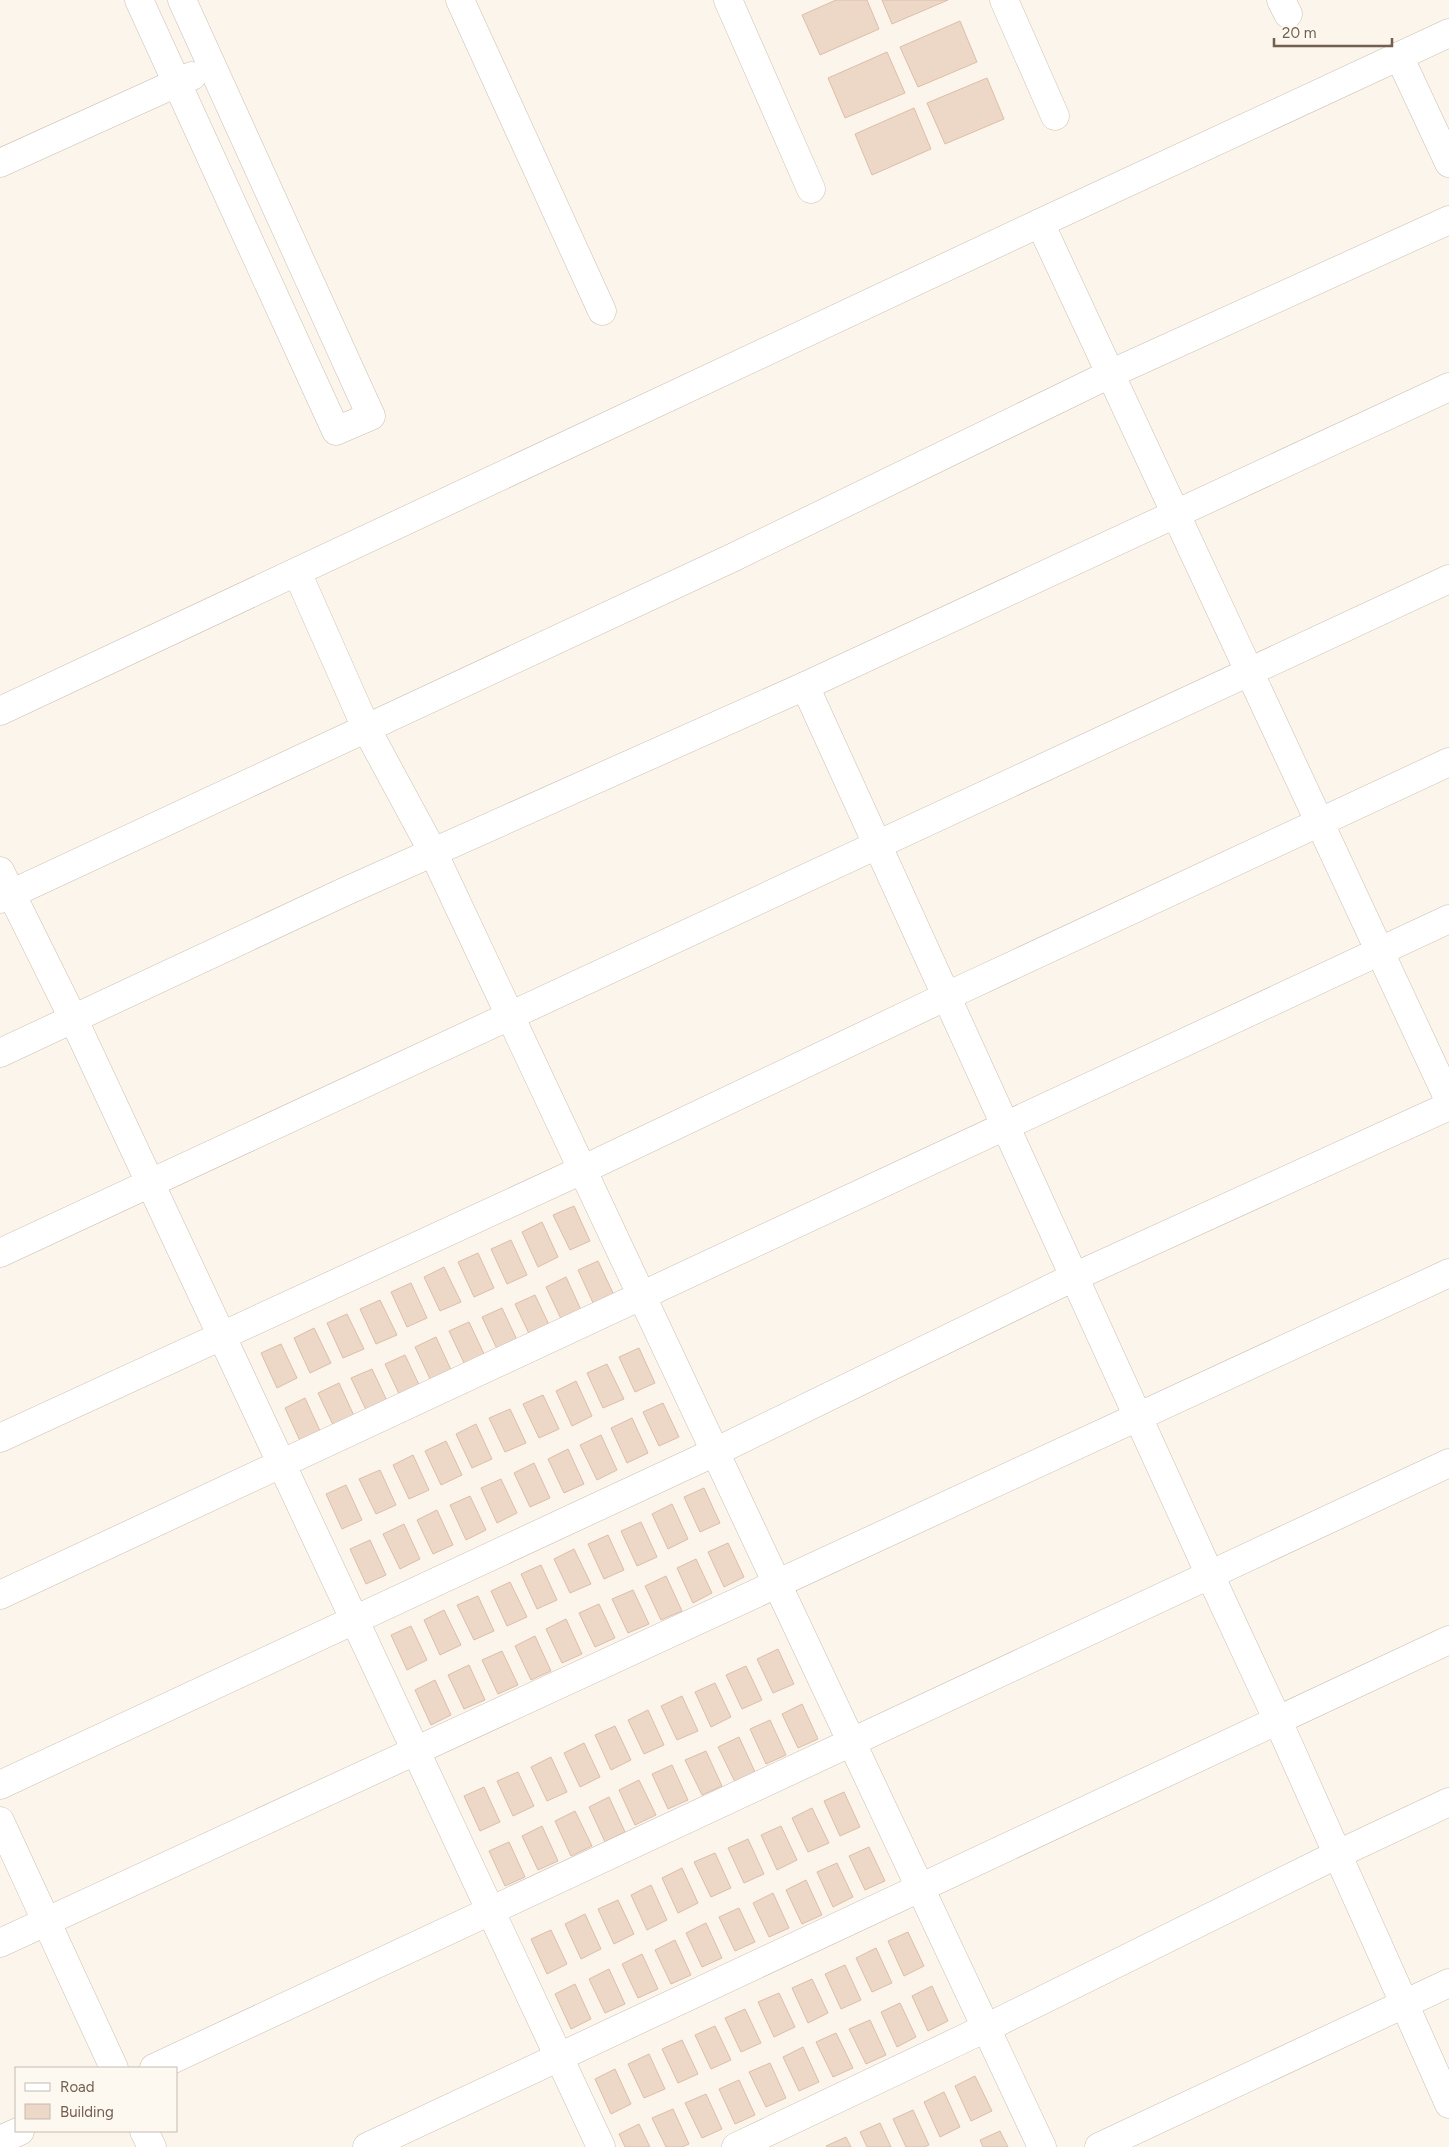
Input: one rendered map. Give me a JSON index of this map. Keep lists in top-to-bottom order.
{
  "legend": ["Road", "Building"],
  "scale_bar": "20 m"
}
